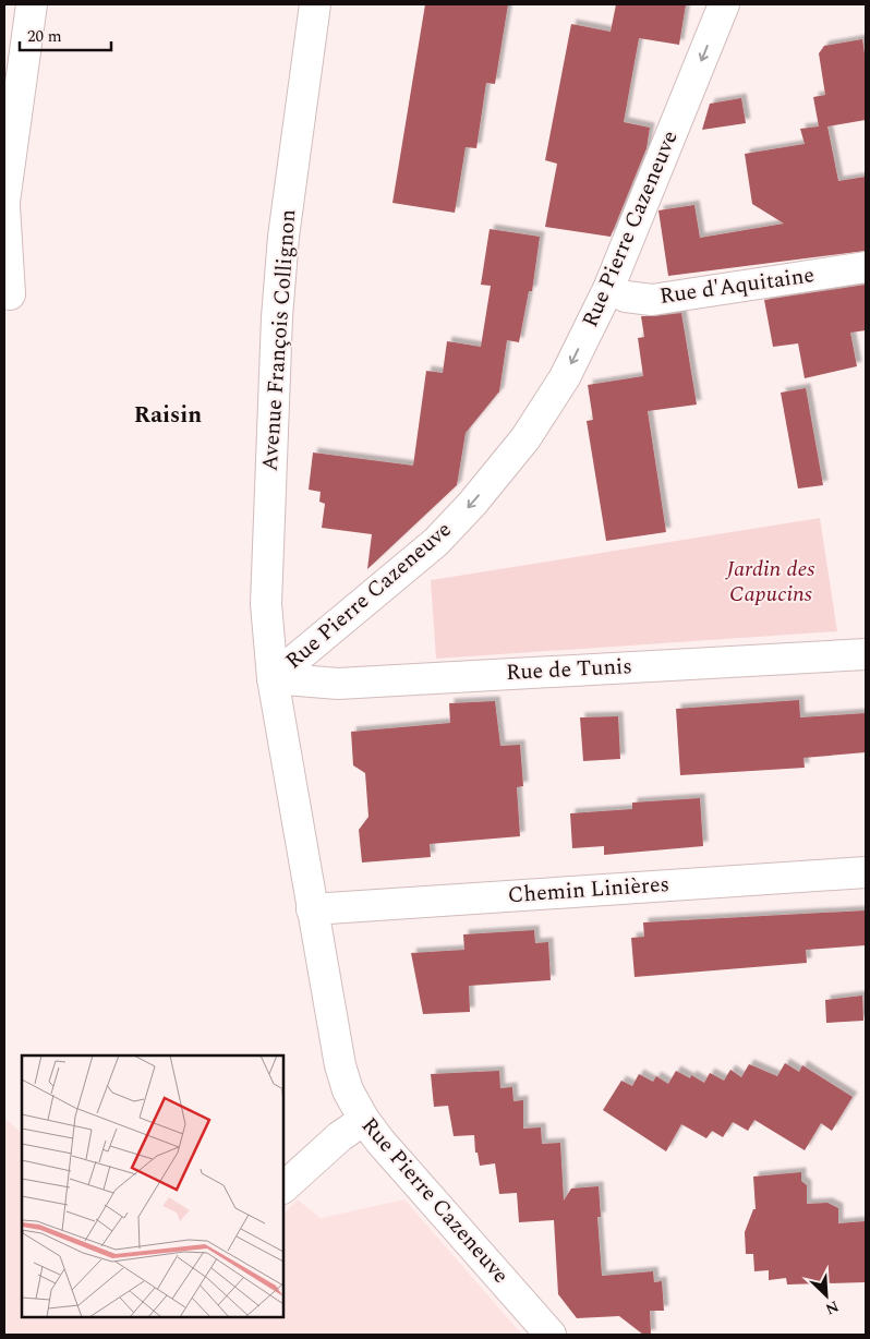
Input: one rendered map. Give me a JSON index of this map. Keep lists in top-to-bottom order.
{
  "streets": {
    "street": [
      "Rue Pierre Cazeneuve",
      "Rue d'Aquitaine",
      "Avenue François Collignon",
      "Rue de Tunis",
      "Chemin Linières"
    ]
  },
  "crossings": [
    ["Rue Pierre Cazeneuve", "Rue d'Aquitaine"],
    ["Rue Pierre Cazeneuve", "Avenue François Collignon"],
    ["Rue Pierre Cazeneuve", "Rue de Tunis"],
    ["Rue Pierre Cazeneuve", "Chemin Linières"],
    ["Avenue François Collignon", "Rue de Tunis"]
  ],
  "one_way": ["Rue Pierre Cazeneuve"],
  "districts": ["Raisin"],
  "parks": ["Jardin des Capucins"],
  "scale_bar": "20 m",
  "north": "bottom right"
}
